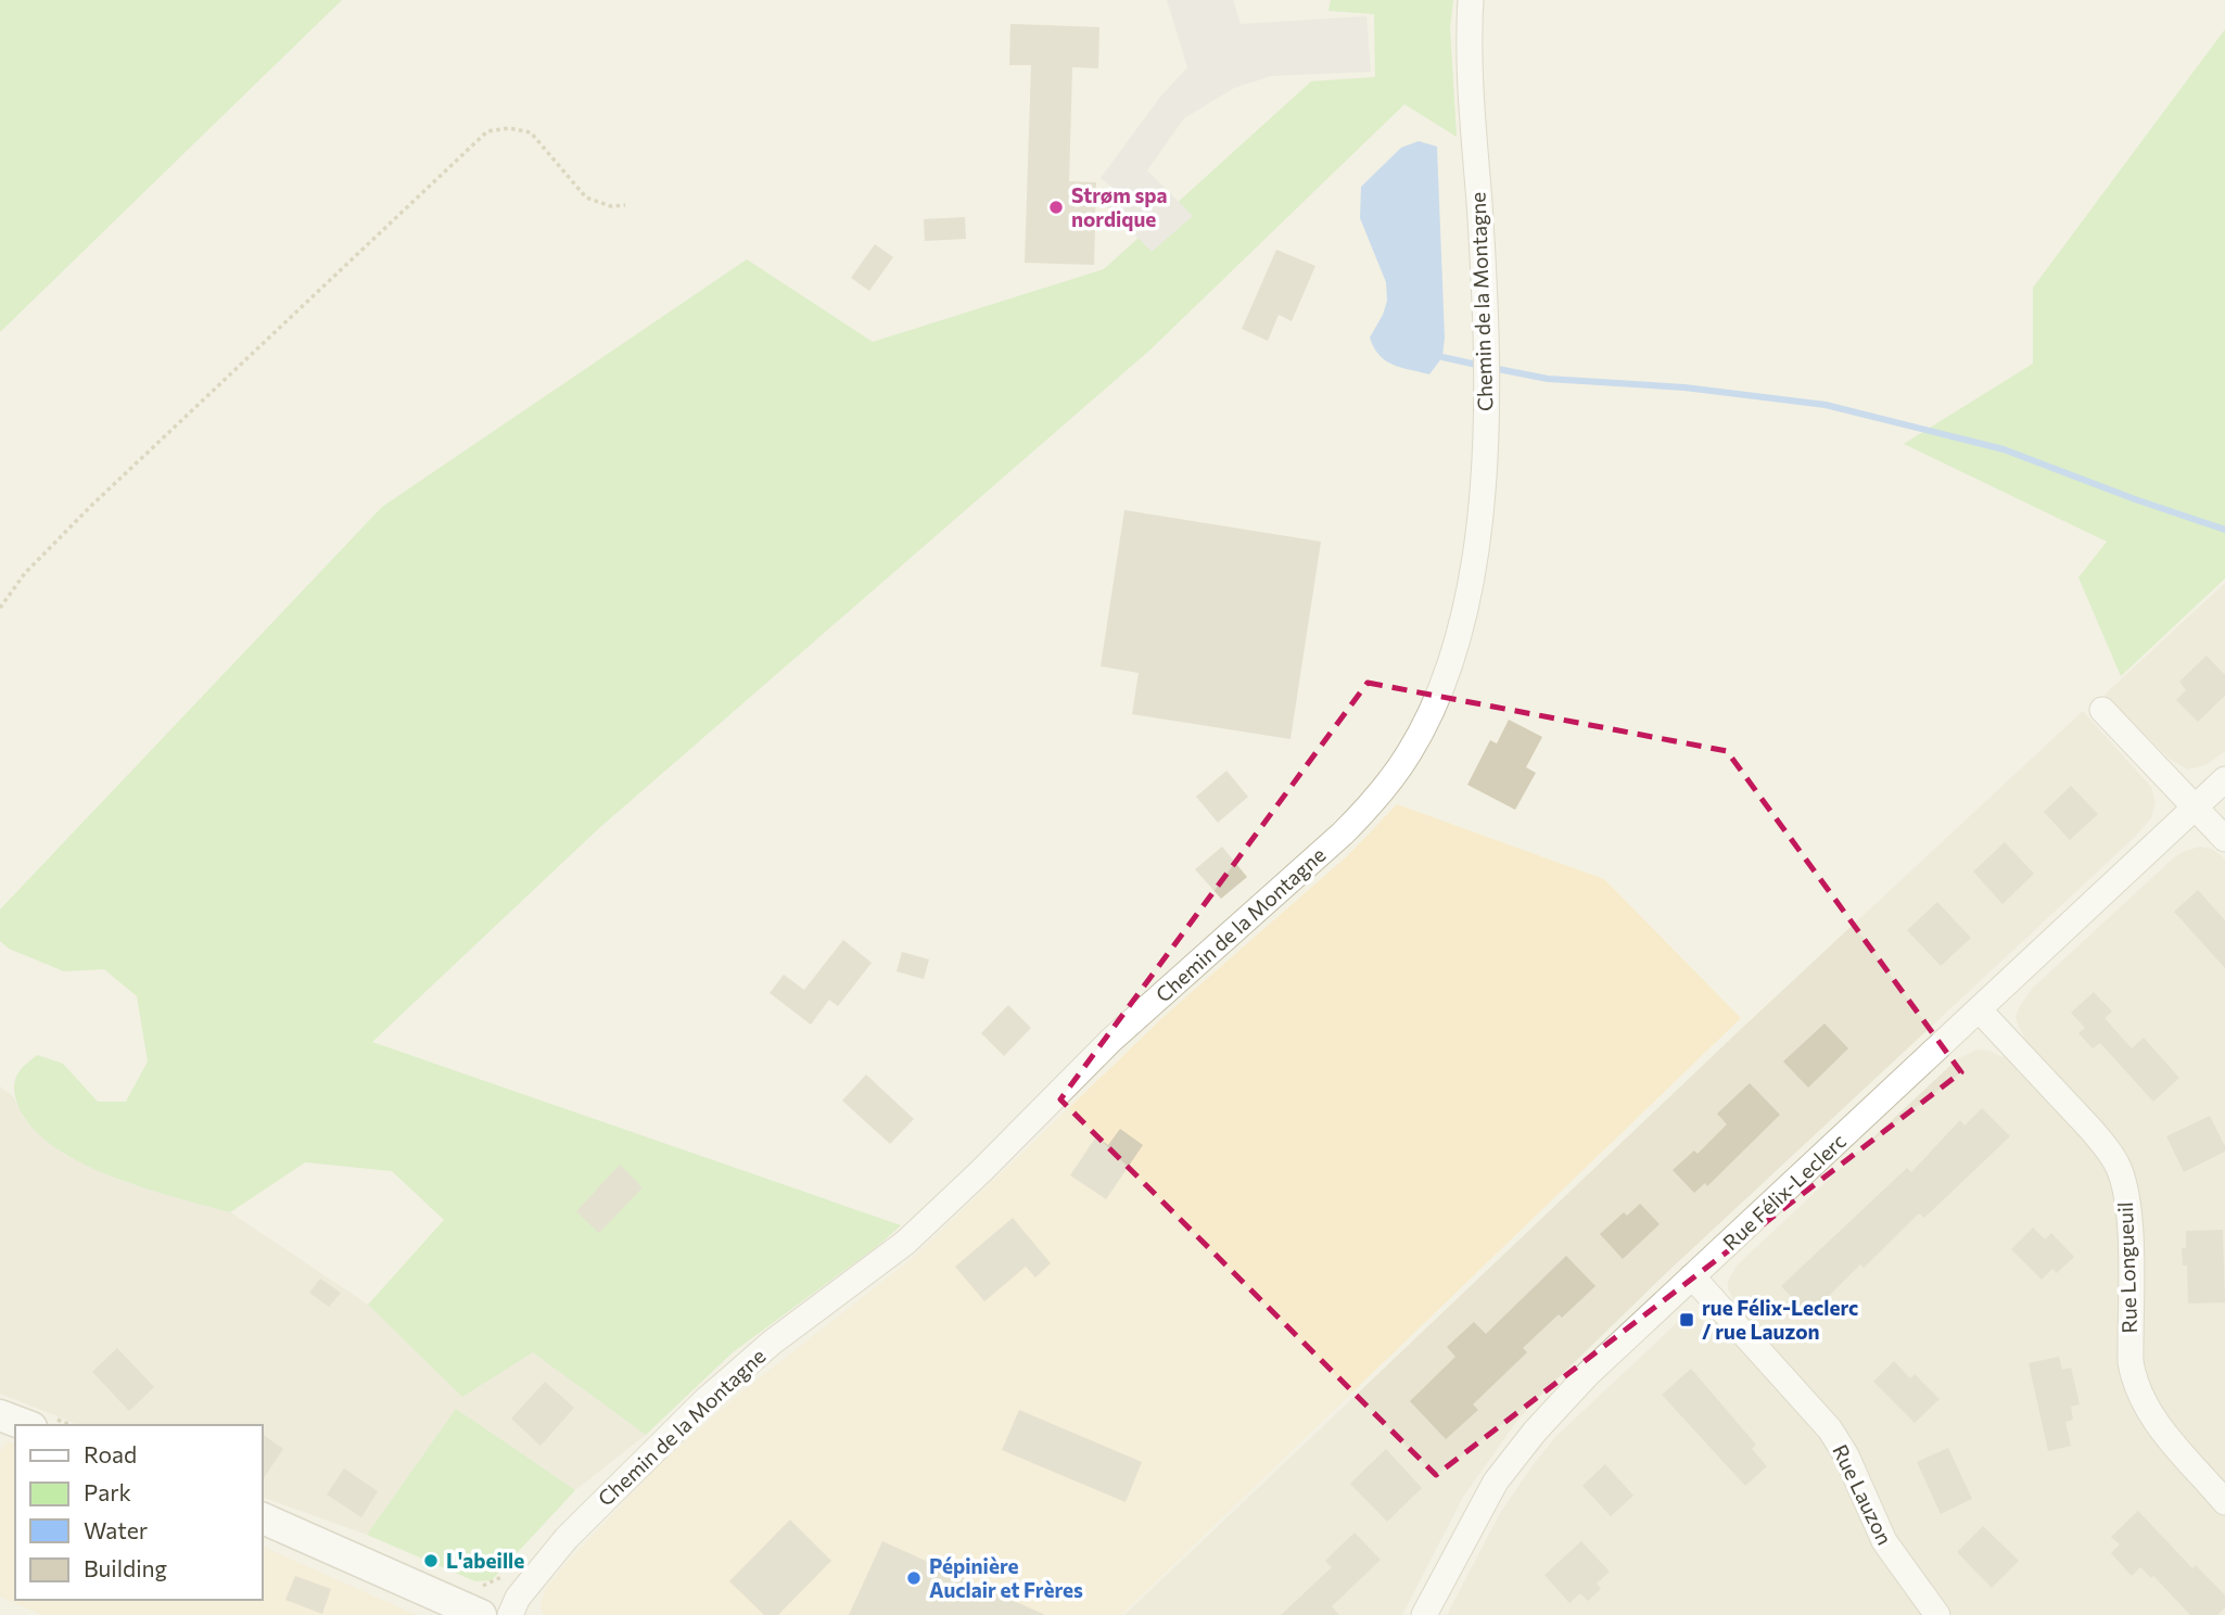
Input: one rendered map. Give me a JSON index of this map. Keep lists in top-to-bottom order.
{
  "streets": {
    "street": [
      "Chemin de la Montagne",
      "Rue Félix-Leclerc",
      "Rue Longueuil",
      "Rue Lauzon"
    ]
  },
  "crossings": [
    ["Rue Félix-Leclerc", "Rue Longueuil"],
    ["Rue Félix-Leclerc", "Rue Lauzon"]
  ],
  "places": {
    "other": ["Strøm spa nordique", "L'abeille", "Pépinière Auclair et Frères"],
    "transit": ["rue Félix-Leclerc / rue Lauzon"]
  },
  "legend": [
    "Road",
    "Park",
    "Water",
    "Building"
  ]
}
